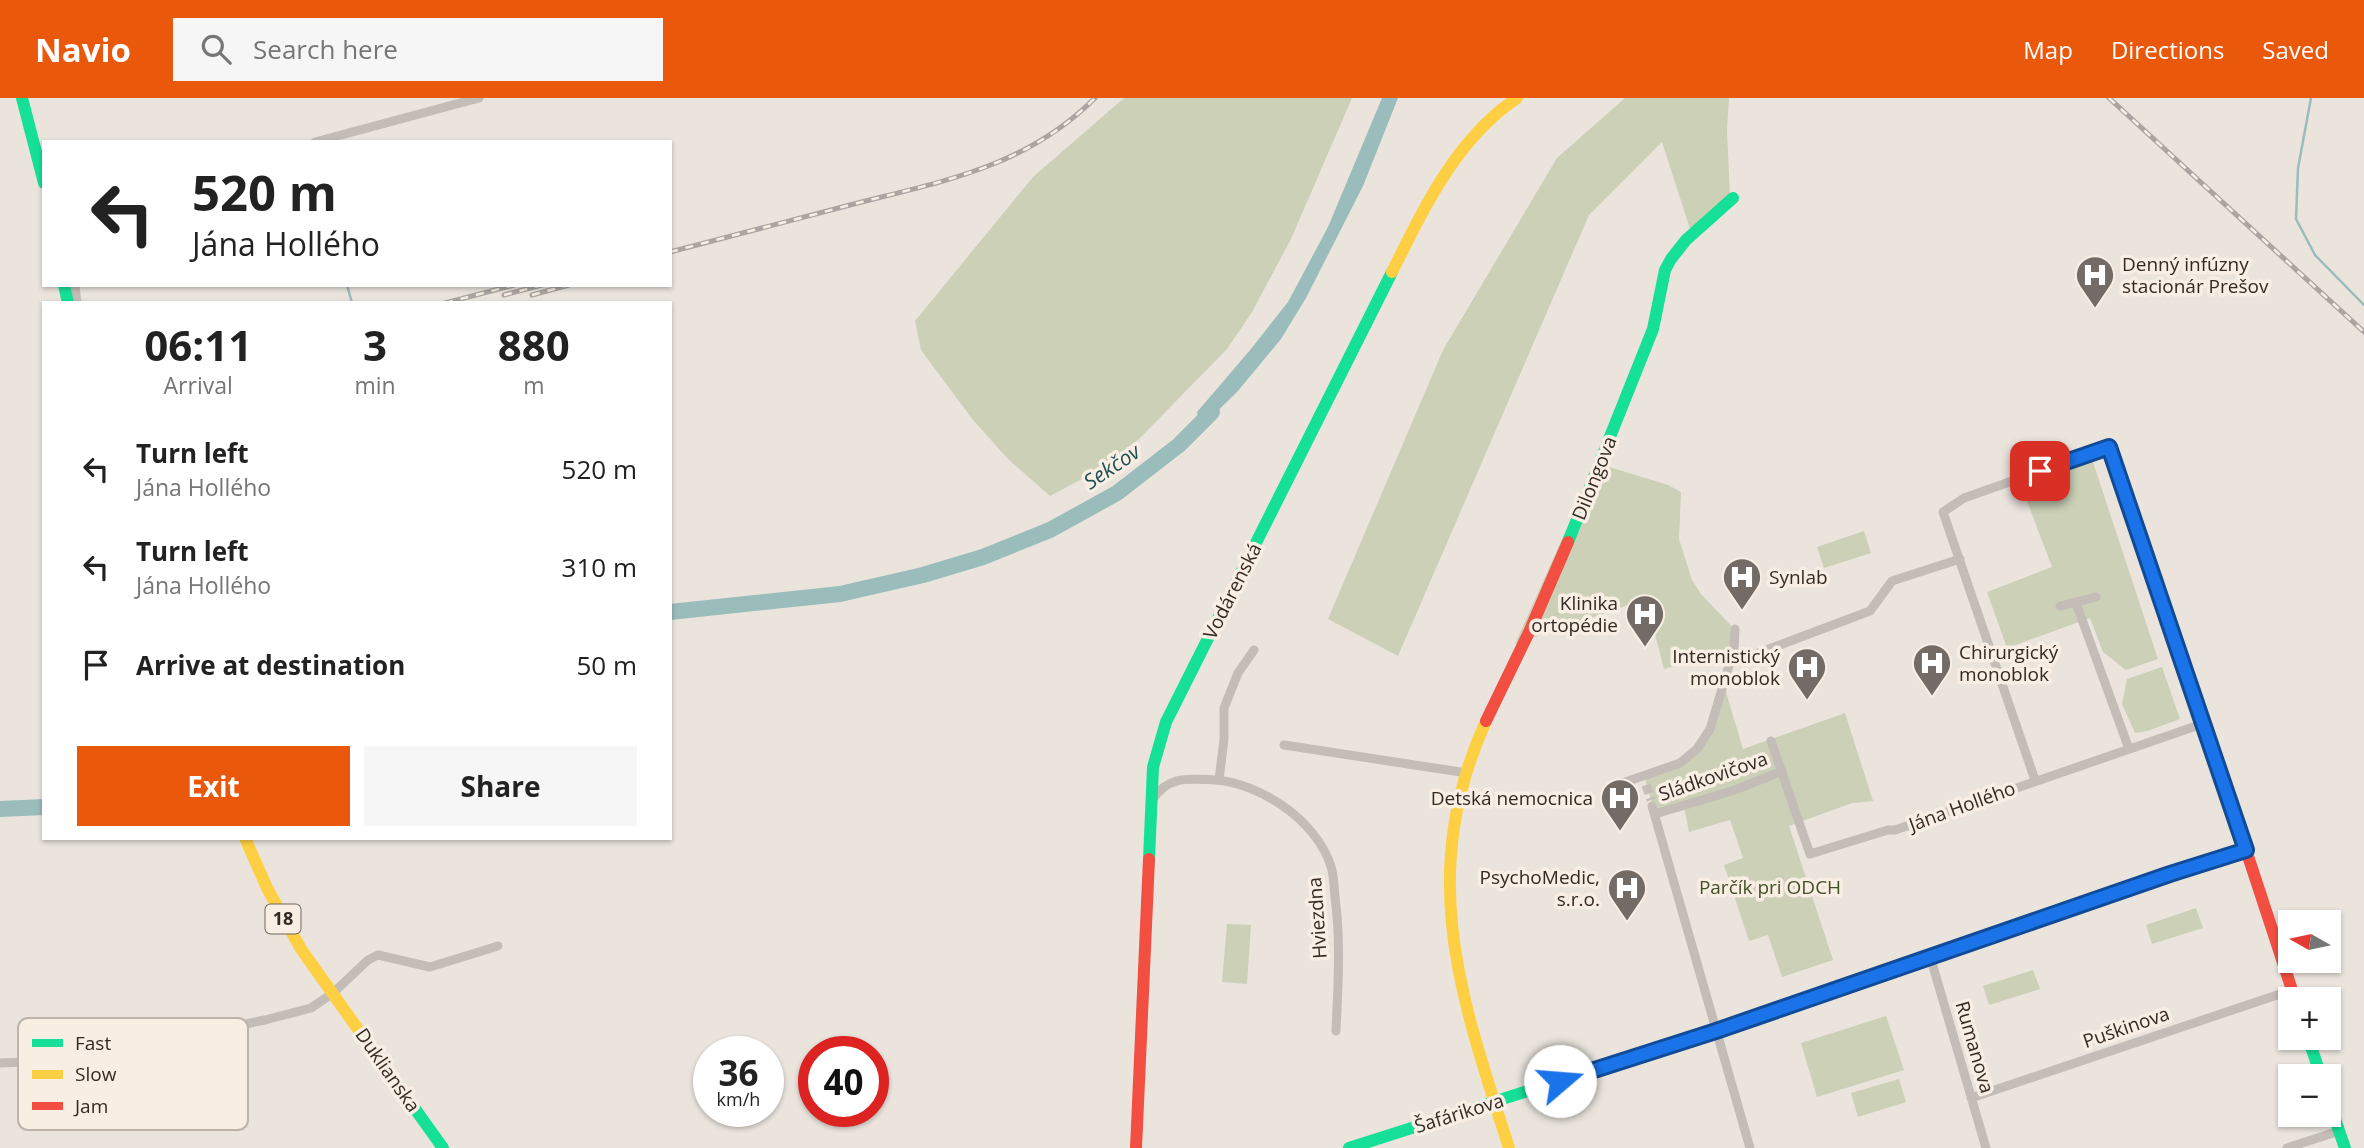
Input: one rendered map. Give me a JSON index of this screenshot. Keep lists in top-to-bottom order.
{
  "streets": {
    "street": [
      "Dilongova",
      "Vodárenská",
      "Sládkovičova",
      "Jána Hollého",
      "Hviezdna",
      "18",
      "Puškinova",
      "Rumanova",
      "Duklianska",
      "Šafárikova"
    ]
  },
  "crossings": [
    ["Dilongova", "Šafárikova"],
    ["Vodárenská", "Hviezdna"],
    ["Sládkovičova", "Jána Hollého"],
    ["Sládkovičova", "Šafárikova"],
    ["Jána Hollého", "Šafárikova"],
    ["Puškinova", "Rumanova"],
    ["Rumanova", "Šafárikova"]
  ],
  "water": ["Sekčov"],
  "parks": ["Parčík pri ODCH"],
  "places": {
    "hospital": [
      "Denný infúzny stacionár Prešov",
      "Synlab",
      "Klinika ortopédie",
      "Chirurgický monoblok",
      "Internistický monoblok",
      "Detská nemocnica",
      "PsychoMedic, s.r.o."
    ]
  },
  "legend": ["Fast", "Slow", "Jam"],
  "north": "left",
  "page": {
    "header": "Navio",
    "search": "Search here",
    "nav": ["Map", "Directions", "Saved"],
    "turn": ["520 m", "Jána Hollého"],
    "eta": [
      "06:11",
      "Arrival",
      "3",
      "min",
      "880",
      "m"
    ],
    "list": [
      {
        "name": "Turn left",
        "note": "Jána Hollého",
        "value": "520 m"
      },
      {
        "name": "Turn left",
        "note": "Jána Hollého",
        "value": "310 m"
      },
      {
        "name": "Arrive at destination",
        "value": "50 m"
      }
    ],
    "buttons": ["Exit", "Share"],
    "map_buttons": ["+", "−"],
    "speed": "36 km/h",
    "limit": "40"
  }
}
